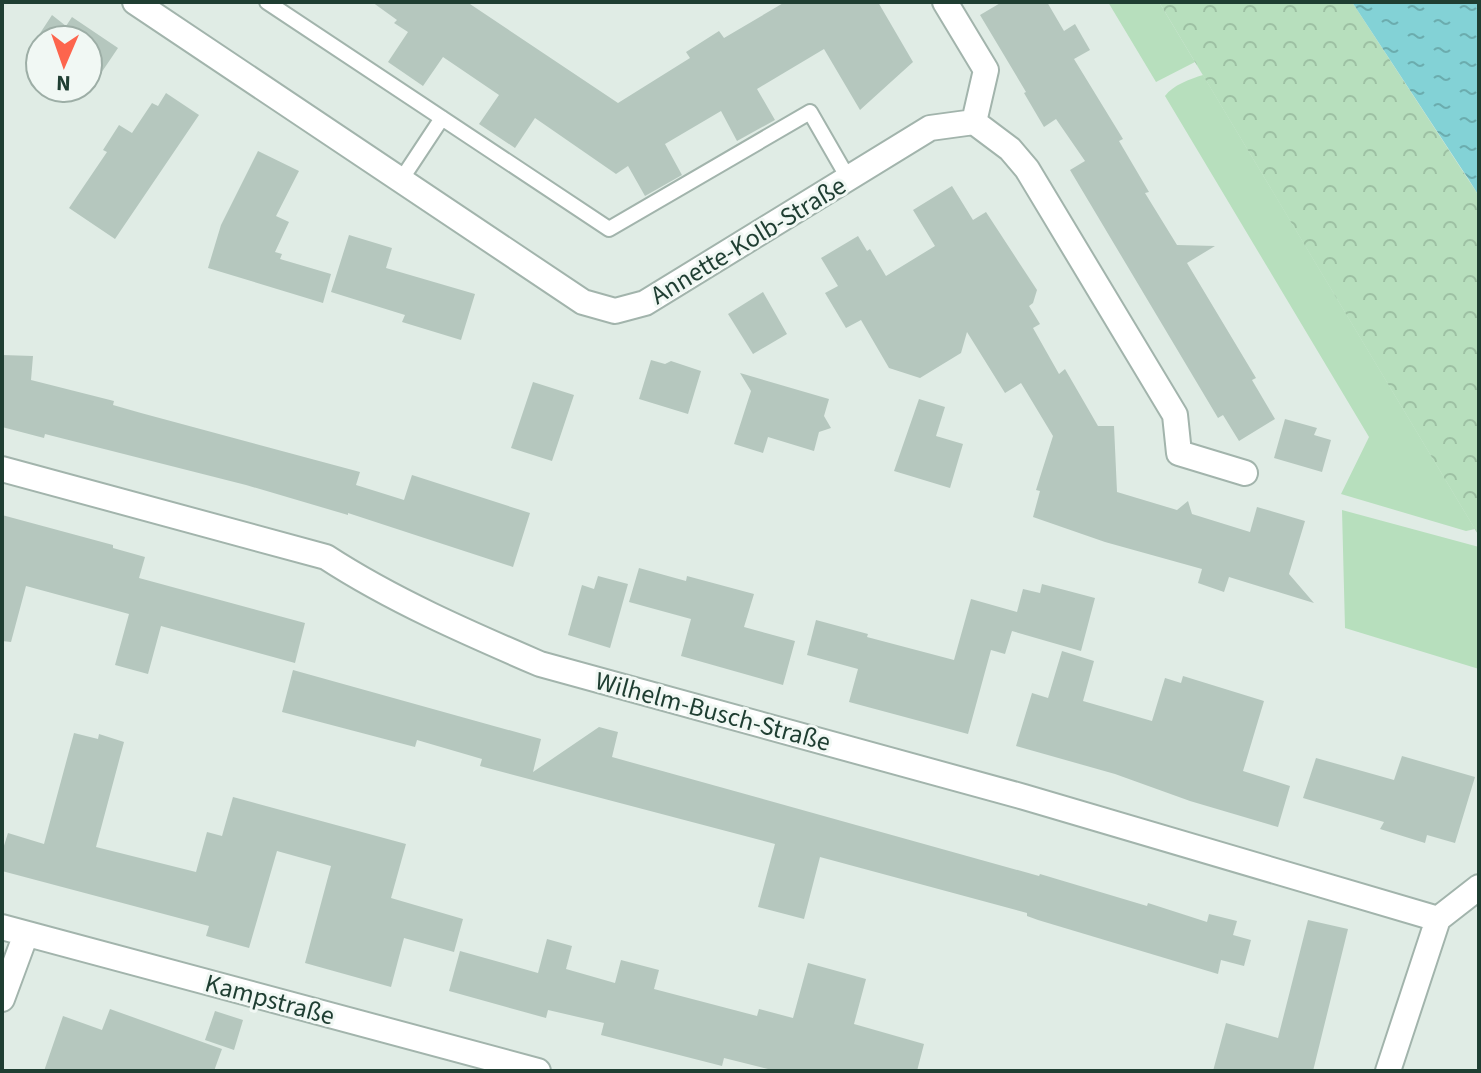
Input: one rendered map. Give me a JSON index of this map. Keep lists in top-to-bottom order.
{
  "streets": {
    "street": ["Annette-Kolb-Straße", "Wilhelm-Busch-Straße", "Kampstraße"]
  },
  "north": "bottom"
}
